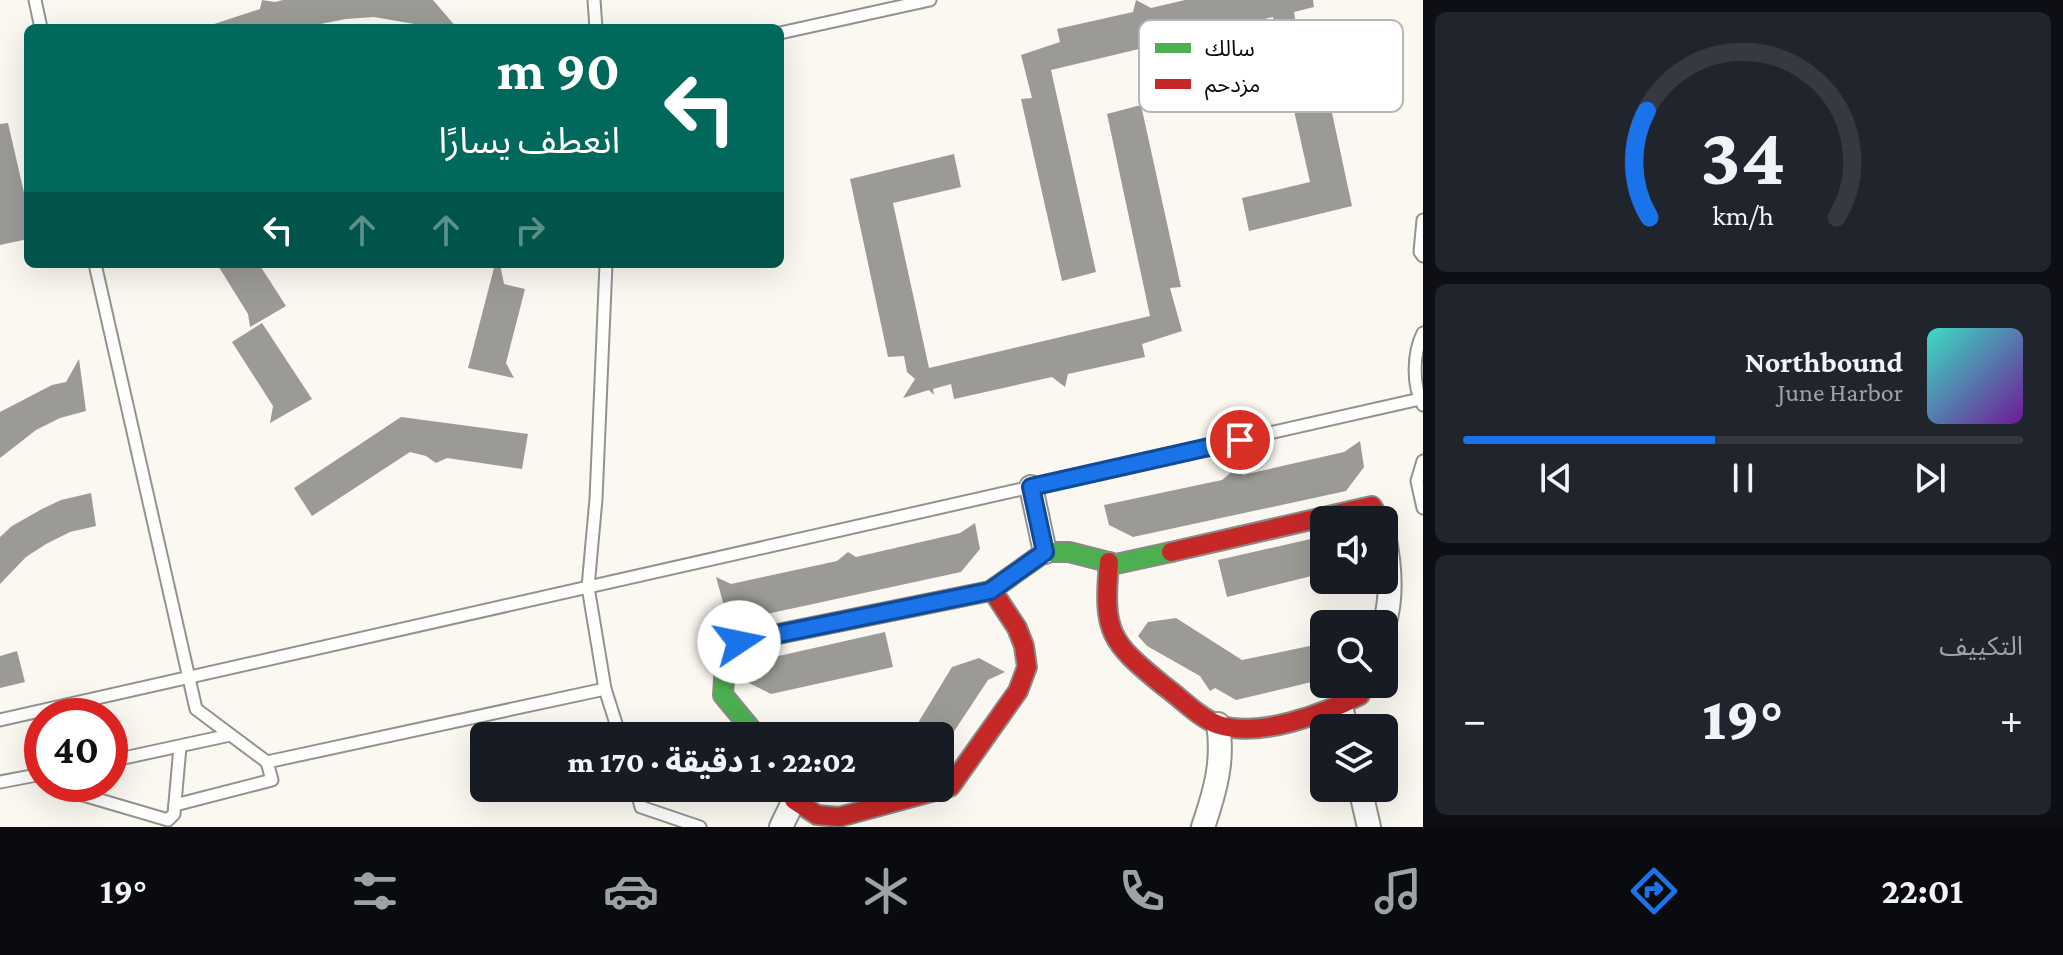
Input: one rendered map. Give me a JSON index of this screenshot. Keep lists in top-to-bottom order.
{
  "legend": ["سالك", "مزدحم"],
  "page": {
    "turn": ["90 m", "انعطف يسارًا"],
    "song": ["Northbound", "June Harbor"],
    "tile": "التكييف",
    "heat": ["−", "19°", "+"],
    "limit": "40",
    "trip": "22:02 · 1 دقيقة · 170 m",
    "tabs": ["22:01", "19°"],
    "gauge": ["34", "km/h"]
  }
}
